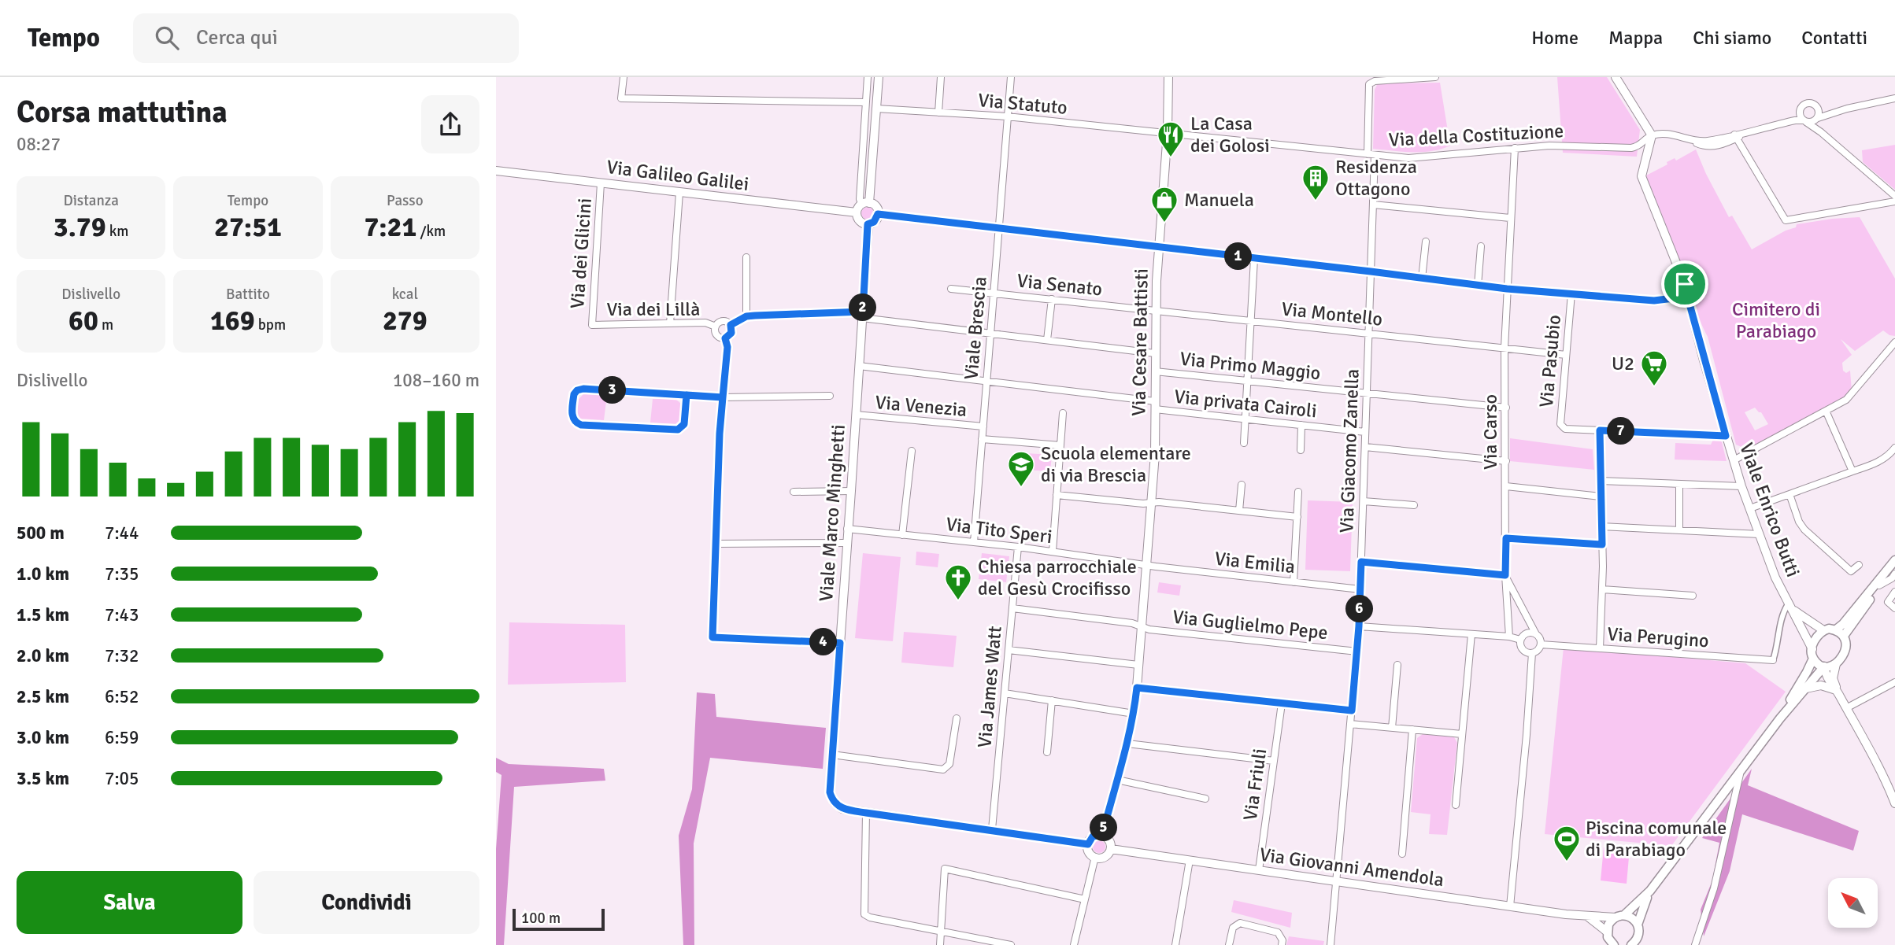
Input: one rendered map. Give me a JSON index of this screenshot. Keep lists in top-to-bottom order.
{
  "streets": {
    "street": [
      "Via Statuto",
      "Via della Costituzione",
      "Via Galileo Galilei",
      "Via dei Glicini",
      "Via Senato",
      "Via dei Lillà",
      "Via Montello",
      "Viale Brescia",
      "Via Cesare Battisti",
      "Via Pasubio",
      "Via Primo Maggio",
      "Via privata Cairoli",
      "Via Venezia",
      "Via Carso",
      "Via Giacomo Zanella",
      "Viale Enrico Butti",
      "Viale Marco Minghetti",
      "Via Tito Speri",
      "Via Emilia",
      "Via Guglielmo Pepe",
      "Via Perugino",
      "Via James Watt",
      "Via Friuli",
      "Via Giovanni Amendola"
    ]
  },
  "crossings": [
    ["Via Statuto", "Via della Costituzione"],
    ["Via Statuto", "Viale Brescia"],
    ["Via Statuto", "Via Cesare Battisti"],
    ["Via della Costituzione", "Via Cesare Battisti"],
    ["Via della Costituzione", "Via Carso"],
    ["Via della Costituzione", "Via Giacomo Zanella"],
    ["Via Galileo Galilei", "Via dei Glicini"],
    ["Via Galileo Galilei", "Viale Marco Minghetti"],
    ["Via dei Glicini", "Via dei Lillà"],
    ["Via Senato", "Via Montello"],
    ["Via Senato", "Viale Brescia"],
    ["Via Senato", "Via Cesare Battisti"],
    ["Via Montello", "Via Cesare Battisti"],
    ["Via Montello", "Via Pasubio"],
    ["Via Montello", "Via Carso"],
    ["Via Montello", "Via Giacomo Zanella"],
    ["Viale Brescia", "Via privata Cairoli"],
    ["Viale Brescia", "Via Venezia"],
    ["Viale Brescia", "Via Tito Speri"],
    ["Via Cesare Battisti", "Via Primo Maggio"],
    ["Via Cesare Battisti", "Via privata Cairoli"],
    ["Via Cesare Battisti", "Via Tito Speri"],
    ["Via Cesare Battisti", "Via Emilia"],
    ["Via Cesare Battisti", "Via Guglielmo Pepe"],
    ["Via Cesare Battisti", "Via Giovanni Amendola"],
    ["Via Primo Maggio", "Via Carso"],
    ["Via Primo Maggio", "Via Giacomo Zanella"],
    ["Via privata Cairoli", "Via Giacomo Zanella"],
    ["Via privata Cairoli", "Viale Marco Minghetti"],
    ["Via Venezia", "Viale Marco Minghetti"],
    ["Via Carso", "Via Perugino"],
    ["Via Giacomo Zanella", "Via Emilia"],
    ["Via Giacomo Zanella", "Via Guglielmo Pepe"],
    ["Via Giacomo Zanella", "Via Giovanni Amendola"],
    ["Viale Marco Minghetti", "Via Tito Speri"],
    ["Via Tito Speri", "Via Emilia"],
    ["Via Tito Speri", "Via James Watt"],
    ["Via Guglielmo Pepe", "Via James Watt"],
    ["Via Friuli", "Via Giovanni Amendola"]
  ],
  "parks": ["Cimitero di Parabiago"],
  "places": {
    "restaurant": ["La Casa dei Golosi"],
    "building": ["Residenza Ottagono"],
    "shop": ["Manuela"],
    "supermarket": ["U2"],
    "school or university": ["Scuola elementare di via Brescia"],
    "church": ["Chiesa parrocchiale del Gesù Crocifisso"],
    "sports": ["Piscina comunale di Parabiago"]
  },
  "scale_bar": "100 m",
  "north": "top left",
  "page": {
    "header": "Tempo",
    "search": "Cerca qui",
    "nav": [
      "Home",
      "Mappa",
      "Chi siamo",
      "Contatti"
    ],
    "heading": ["Corsa mattutina", "08:27"],
    "stats": [
      ["Distanza", "3.79 km"],
      ["Tempo", "27:51"],
      ["Passo", "7:21 /km"],
      ["Dislivello", "60 m"],
      ["Battito", "169 bpm"],
      ["kcal", "279"]
    ],
    "pins": [
      "1",
      "2",
      "3",
      "7",
      "6",
      "4",
      "5"
    ],
    "chart": ["Dislivello", "108–160 m"],
    "list": [
      {
        "name": "500 m",
        "note": "7:44"
      },
      {
        "name": "1.0 km",
        "note": "7:35"
      },
      {
        "name": "1.5 km",
        "note": "7:43"
      },
      {
        "name": "2.0 km",
        "note": "7:32"
      },
      {
        "name": "2.5 km",
        "note": "6:52"
      },
      {
        "name": "3.0 km",
        "note": "6:59"
      },
      {
        "name": "3.5 km",
        "note": "7:05"
      }
    ],
    "buttons": ["Salva", "Condividi"],
    "scale": "100 m"
  }
}
